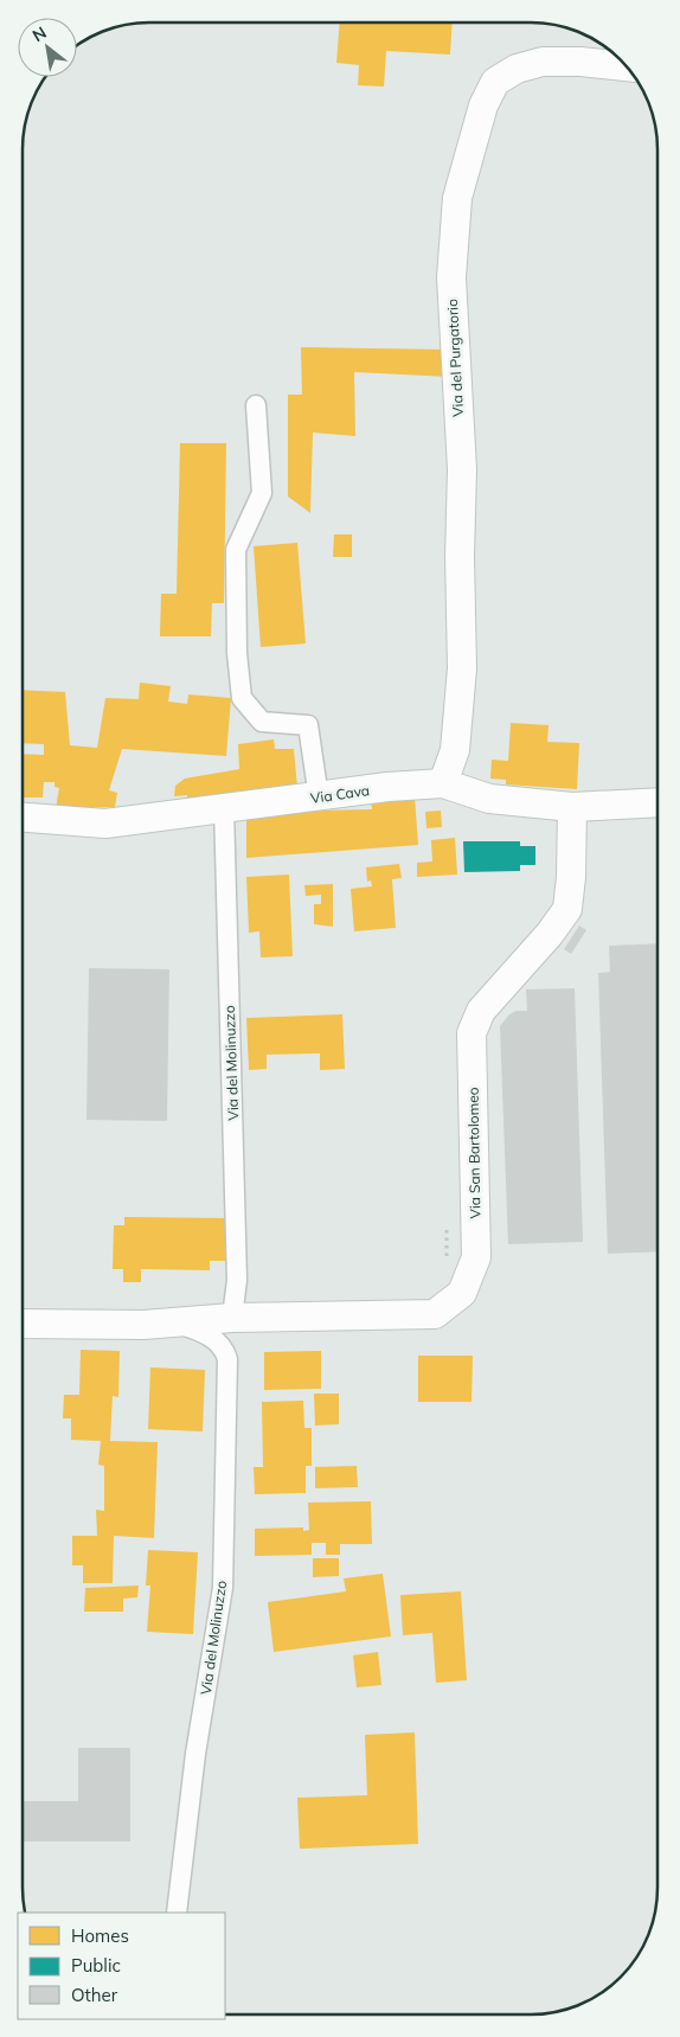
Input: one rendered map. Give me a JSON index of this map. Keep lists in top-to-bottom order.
{
  "streets": {
    "street": [
      "Via del Purgatorio",
      "Via Cava",
      "Via del Molinuzzo",
      "Via San Bartolomeo"
    ]
  },
  "crossings": [
    ["Via del Purgatorio", "Via Cava"],
    ["Via Cava", "Via del Molinuzzo"],
    ["Via Cava", "Via San Bartolomeo"],
    ["Via del Molinuzzo", "Via San Bartolomeo"]
  ],
  "legend": ["Homes", "Public", "Other"],
  "north": "top left"
}
